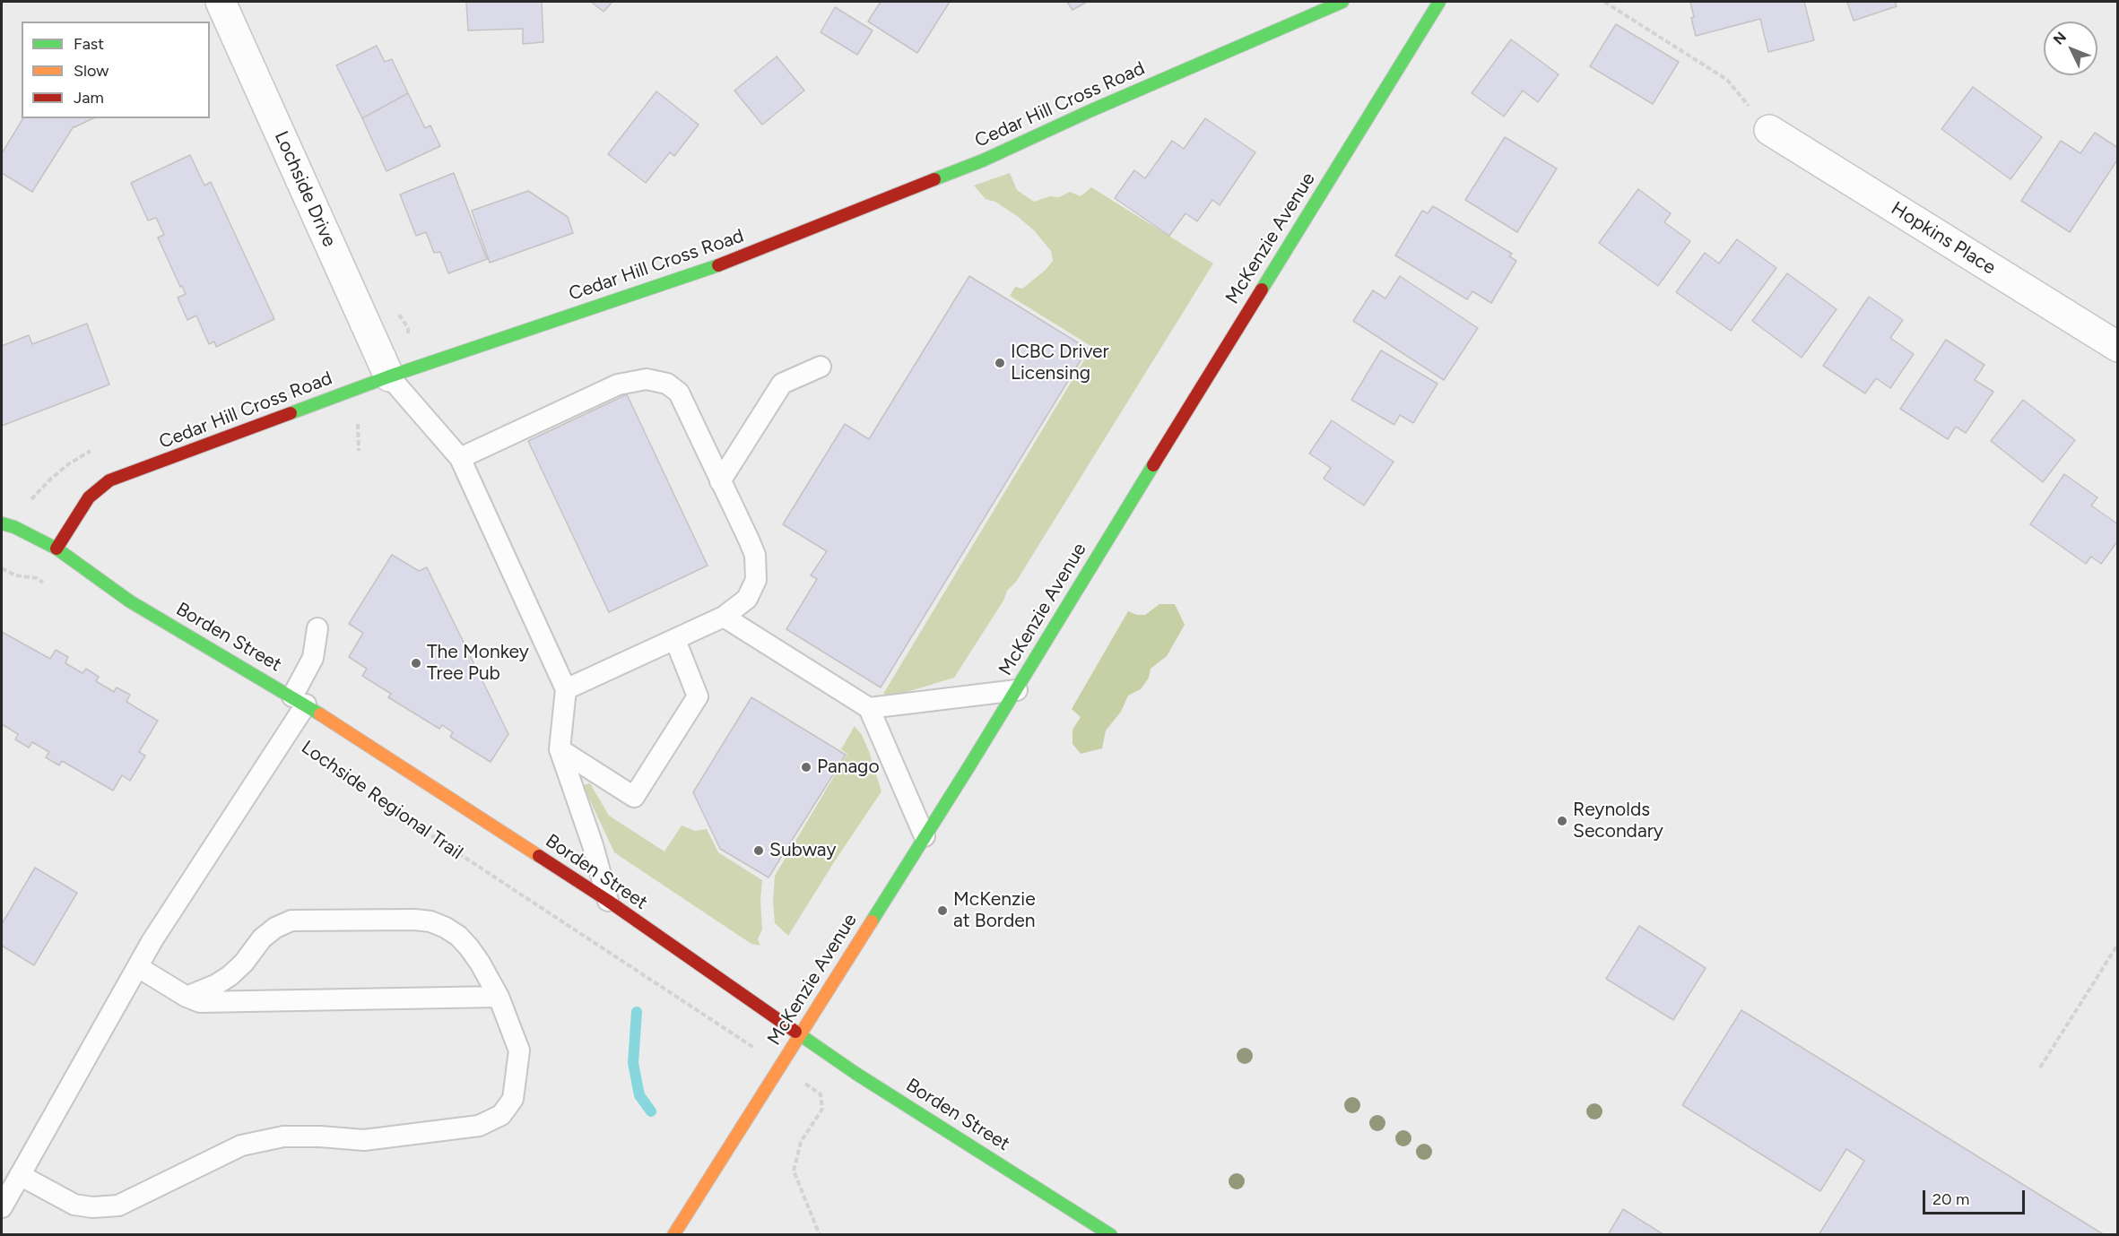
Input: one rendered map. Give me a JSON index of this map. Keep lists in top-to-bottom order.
{
  "streets": {
    "street": [
      "Cedar Hill Cross Road",
      "Lochside Drive",
      "McKenzie Avenue",
      "Hopkins Place",
      "Borden Street"
    ],
    "path": ["Lochside Regional Trail"]
  },
  "crossings": [
    ["Cedar Hill Cross Road", "Lochside Drive"],
    ["Cedar Hill Cross Road", "Borden Street"],
    ["McKenzie Avenue", "Borden Street"]
  ],
  "places": [
    "ICBC Driver Licensing",
    "The Monkey Tree Pub",
    "Panago",
    "Reynolds Secondary",
    "Subway",
    "McKenzie at Borden"
  ],
  "legend": ["Fast", "Slow", "Jam"],
  "scale_bar": "20 m",
  "north": "top left"
}
